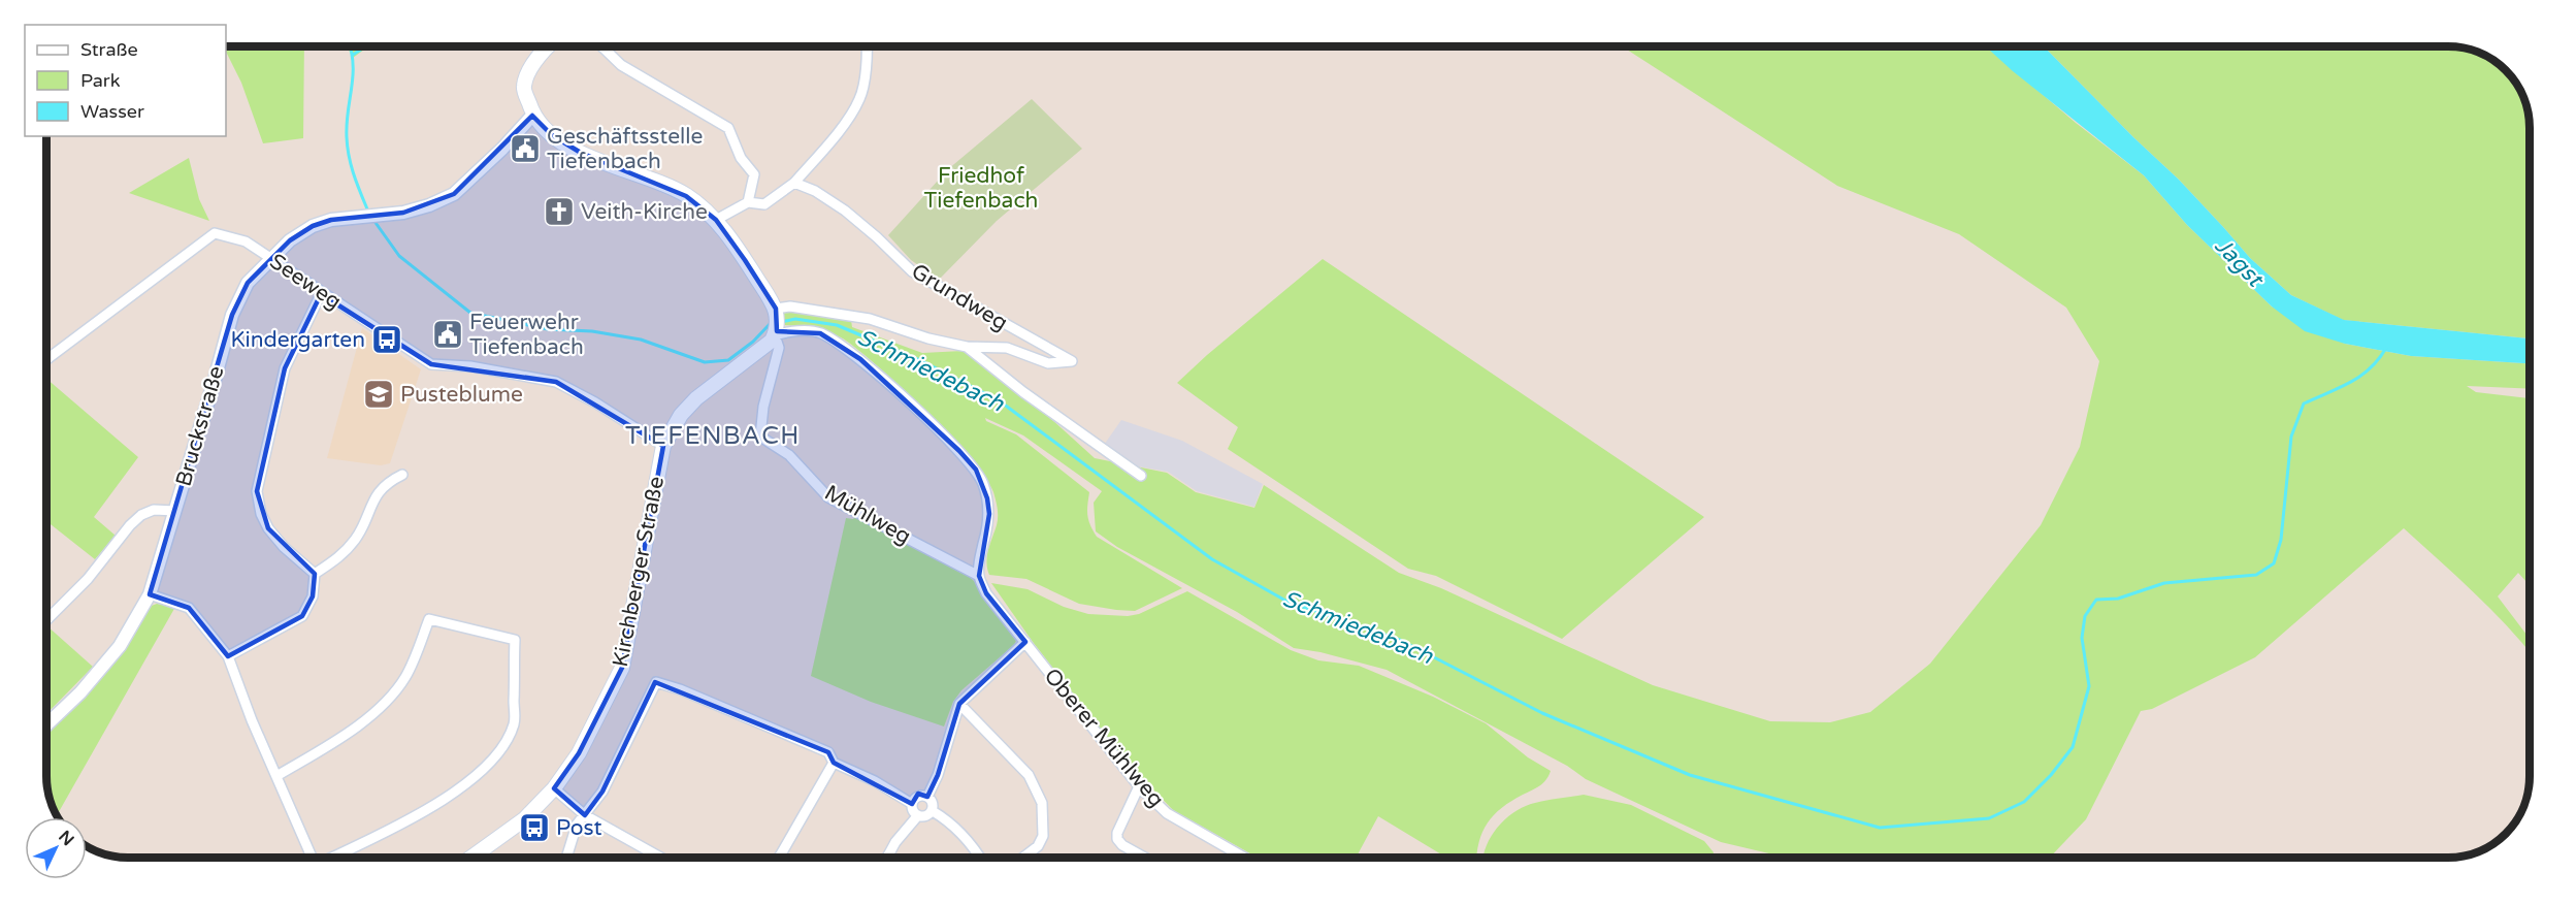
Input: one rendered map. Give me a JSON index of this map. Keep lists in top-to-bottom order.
{
  "streets": {
    "main road": ["Kirchberger Straße"],
    "street": [
      "Seeweg",
      "Grundweg",
      "Bruckstraße",
      "Mühlweg",
      "Oberer Mühlweg"
    ]
  },
  "crossings": [
    ["Seeweg", "Bruckstraße"],
    ["Seeweg", "Kirchberger Straße"],
    ["Mühlweg", "Kirchberger Straße"],
    ["Mühlweg", "Oberer Mühlweg"]
  ],
  "districts": ["TIEFENBACH"],
  "water": ["Jagst", "Schmiedebach"],
  "parks": ["Friedhof Tiefenbach"],
  "places": {
    "public building": ["Geschäftsstelle Tiefenbach", "Feuerwehr Tiefenbach"],
    "church": ["Veith-Kirche"],
    "bus stop": ["Kindergarten", "Post"],
    "school or university": ["Pusteblume"]
  },
  "legend": ["Straße", "Park", "Wasser"],
  "north": "top right"
}
